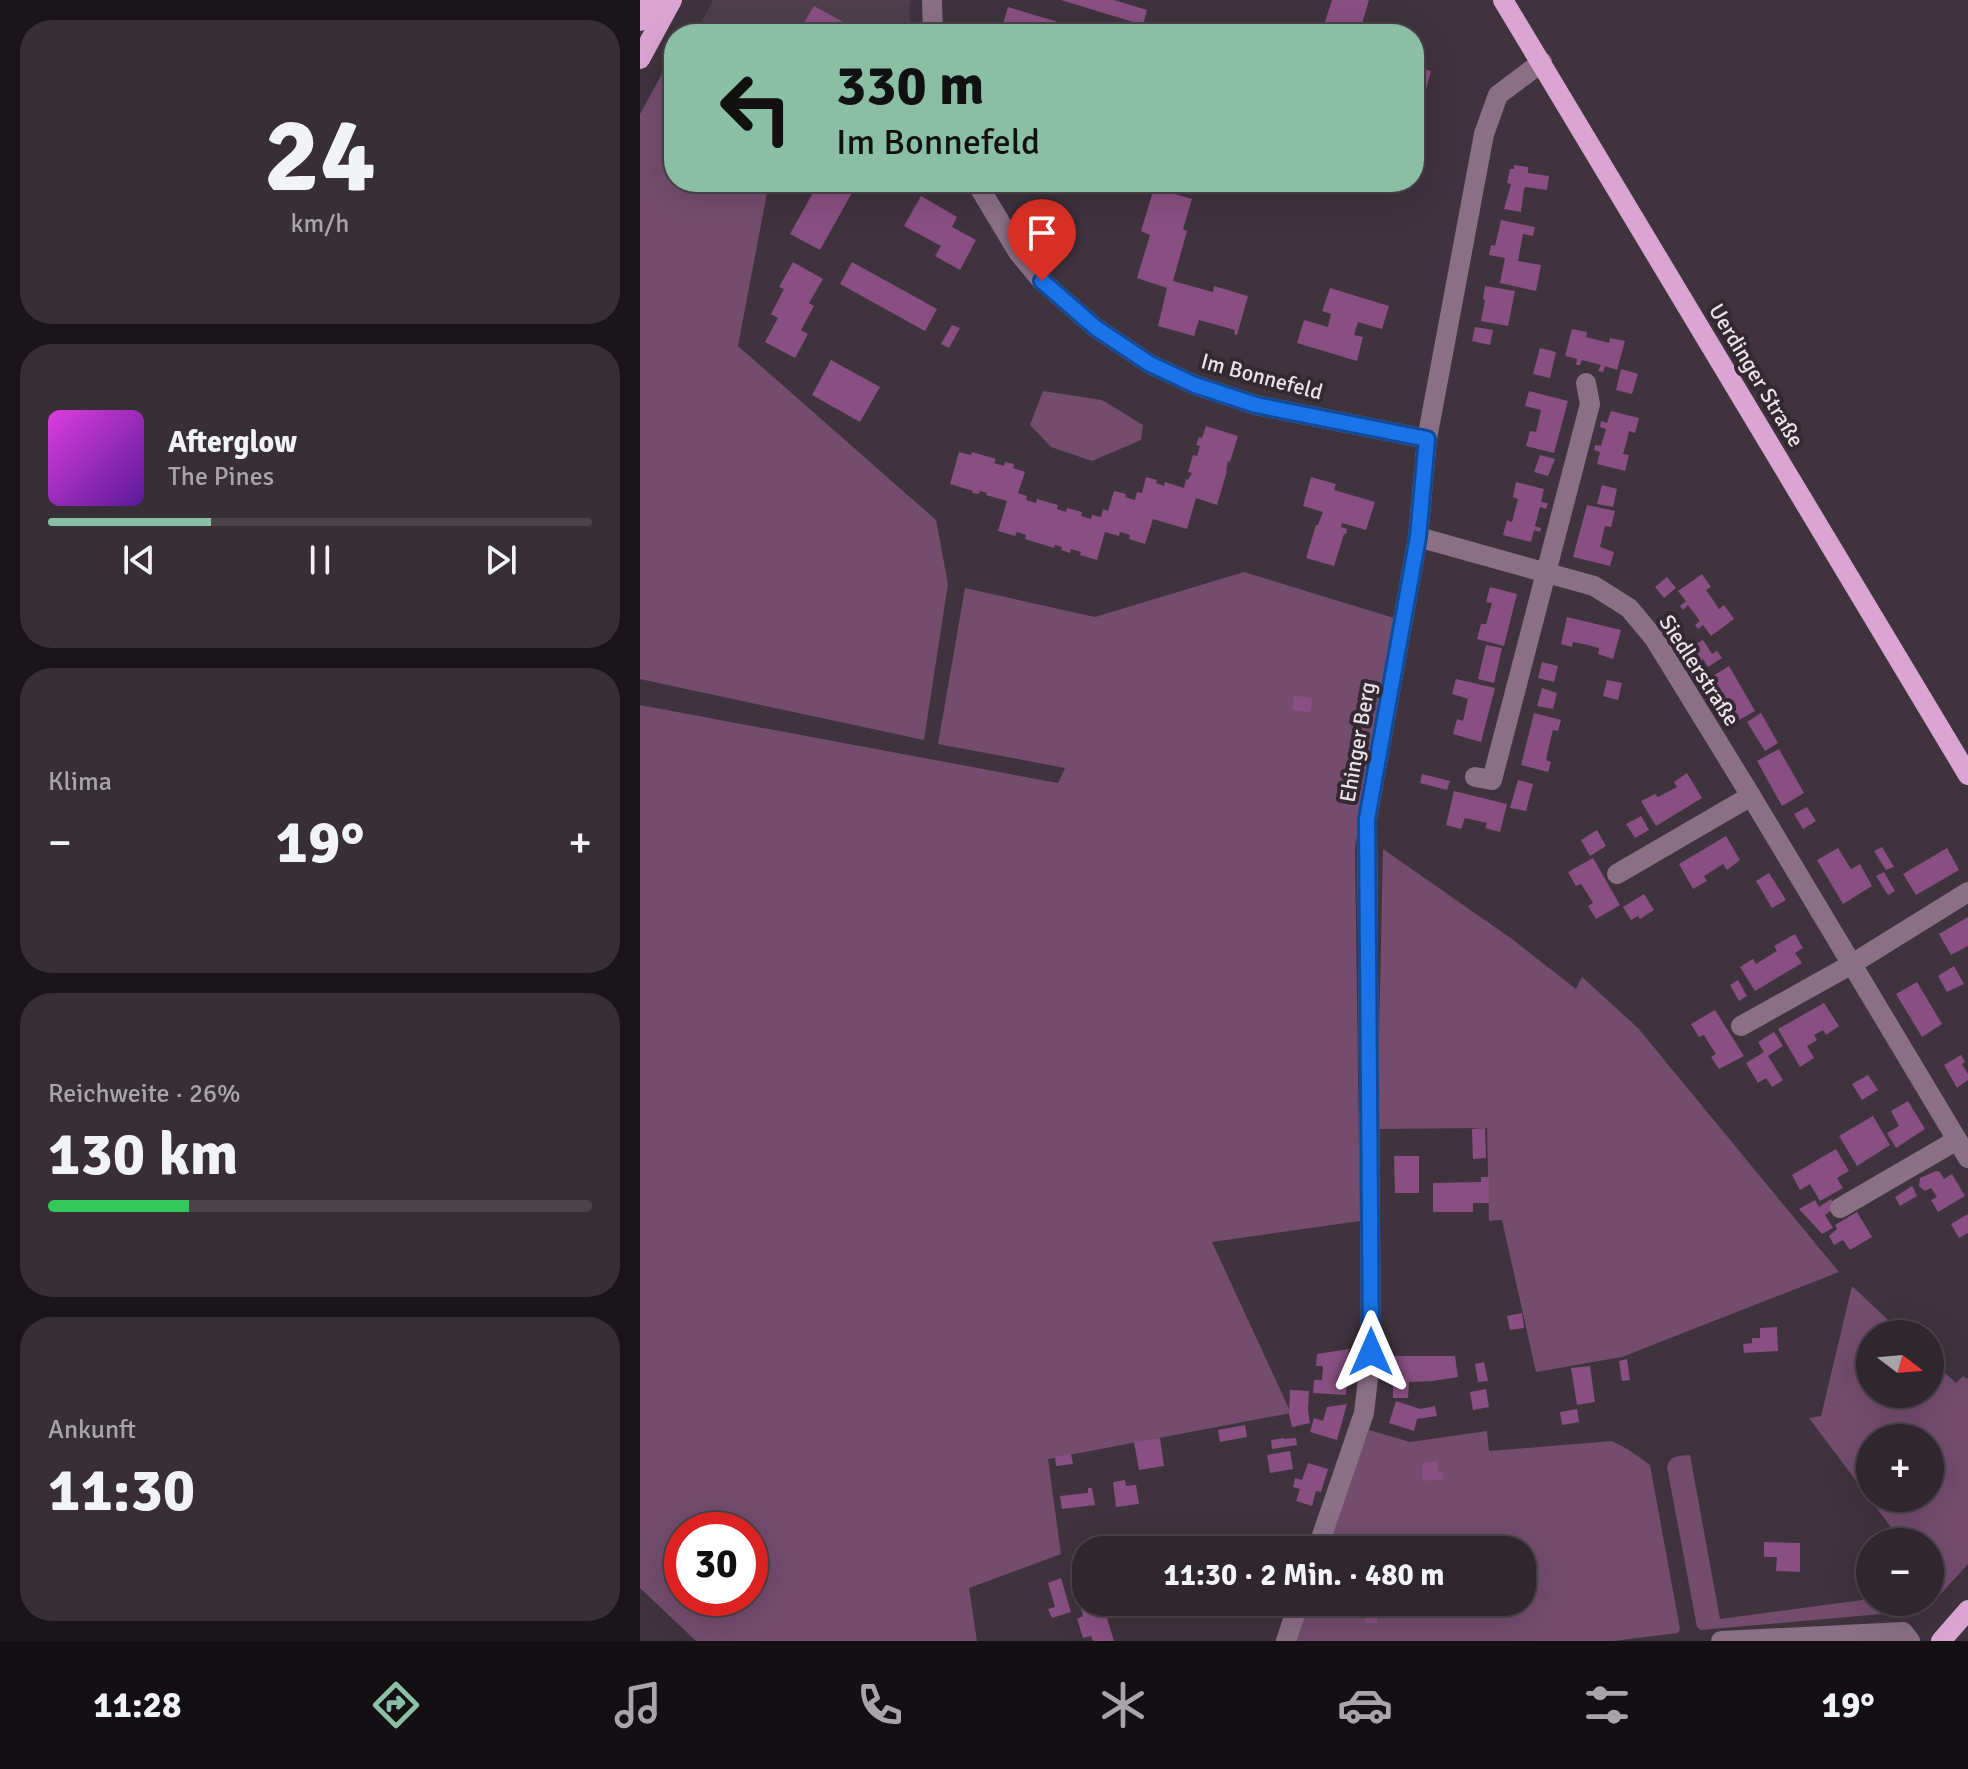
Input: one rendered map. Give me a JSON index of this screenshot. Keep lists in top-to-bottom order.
{
  "streets": {
    "main road": ["Uerdinger Straße"],
    "street": ["Im Bonnefeld", "Siedlerstraße", "Ehinger Berg"]
  },
  "crossings": [
    ["Uerdinger Straße", "Ehinger Berg"],
    ["Im Bonnefeld", "Ehinger Berg"],
    ["Siedlerstraße", "Ehinger Berg"]
  ],
  "north": "right",
  "page": {
    "tile": [
      ["24", "km/h"],
      "Klima",
      ["Reichweite · 26%", "130 km"],
      ["Ankunft", "11:30"]
    ],
    "turn": ["330 m", "Im Bonnefeld"],
    "song": ["Afterglow", "The Pines"],
    "heat": ["−", "19°", "+"],
    "map_buttons": ["+", "−"],
    "limit": "30",
    "trip": "11:30 · 2 Min. · 480 m",
    "tabs": ["11:28", "19°"]
  }
}
